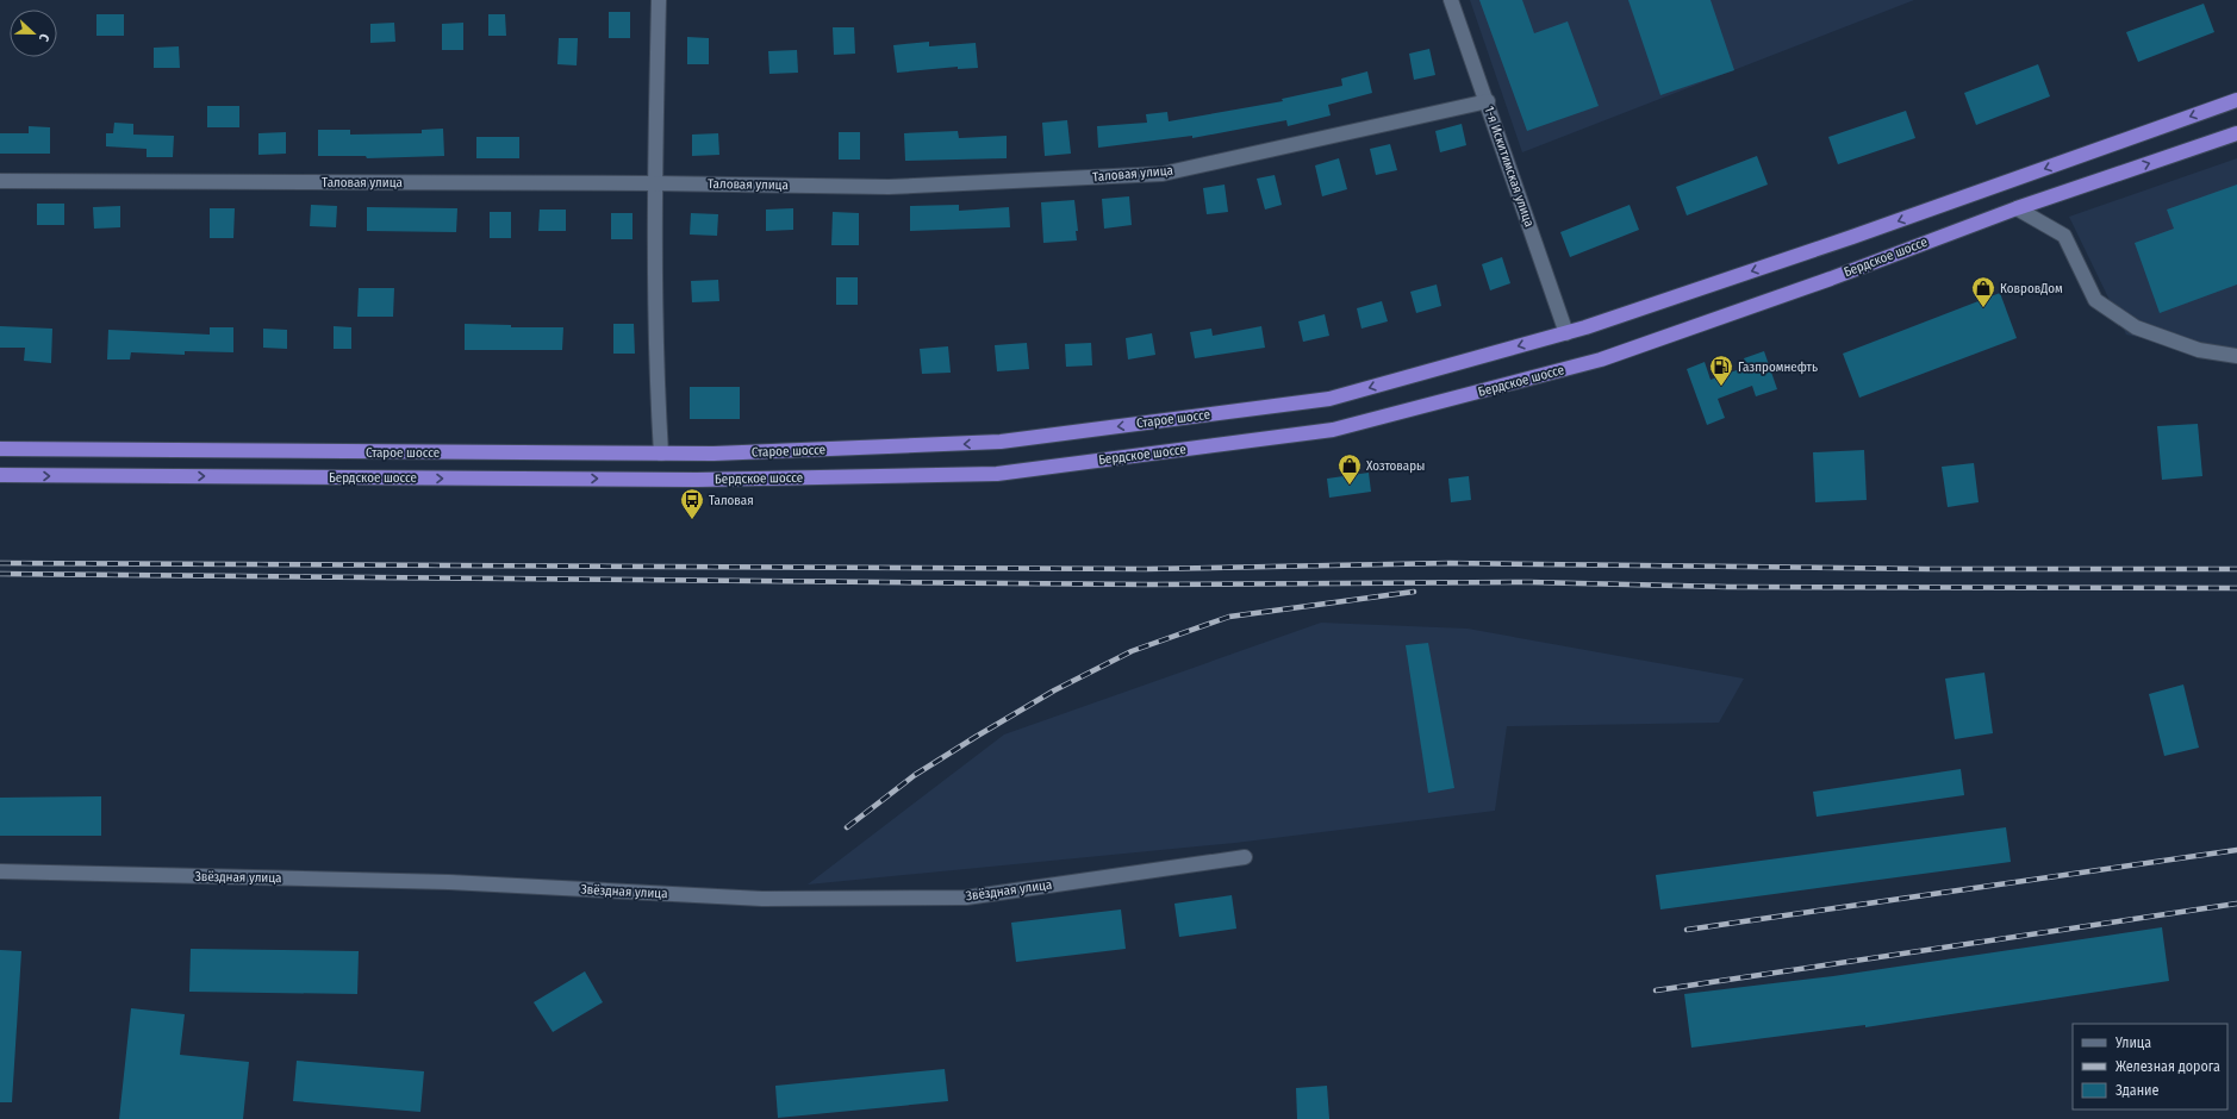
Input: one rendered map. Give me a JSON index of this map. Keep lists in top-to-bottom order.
{
  "streets": {
    "highway": ["Бердское шоссе", "Старое шоссе"],
    "street": ["1-я Искитимская улица", "Таловая улица", "Звёздная улица"]
  },
  "crossings": [
    ["1-я Искитимская улица", "Таловая улица"],
    ["1-я Искитимская улица", "Старое шоссе"]
  ],
  "one_way": ["Старое шоссе"],
  "places": {
    "shop": ["КовровДом", "Хозтовары"],
    "fuel station": ["Газпромнефть"],
    "bus stop": ["Таловая"]
  },
  "legend": ["Улица", "Железная дорога", "Здание"],
  "north": "right"
}
